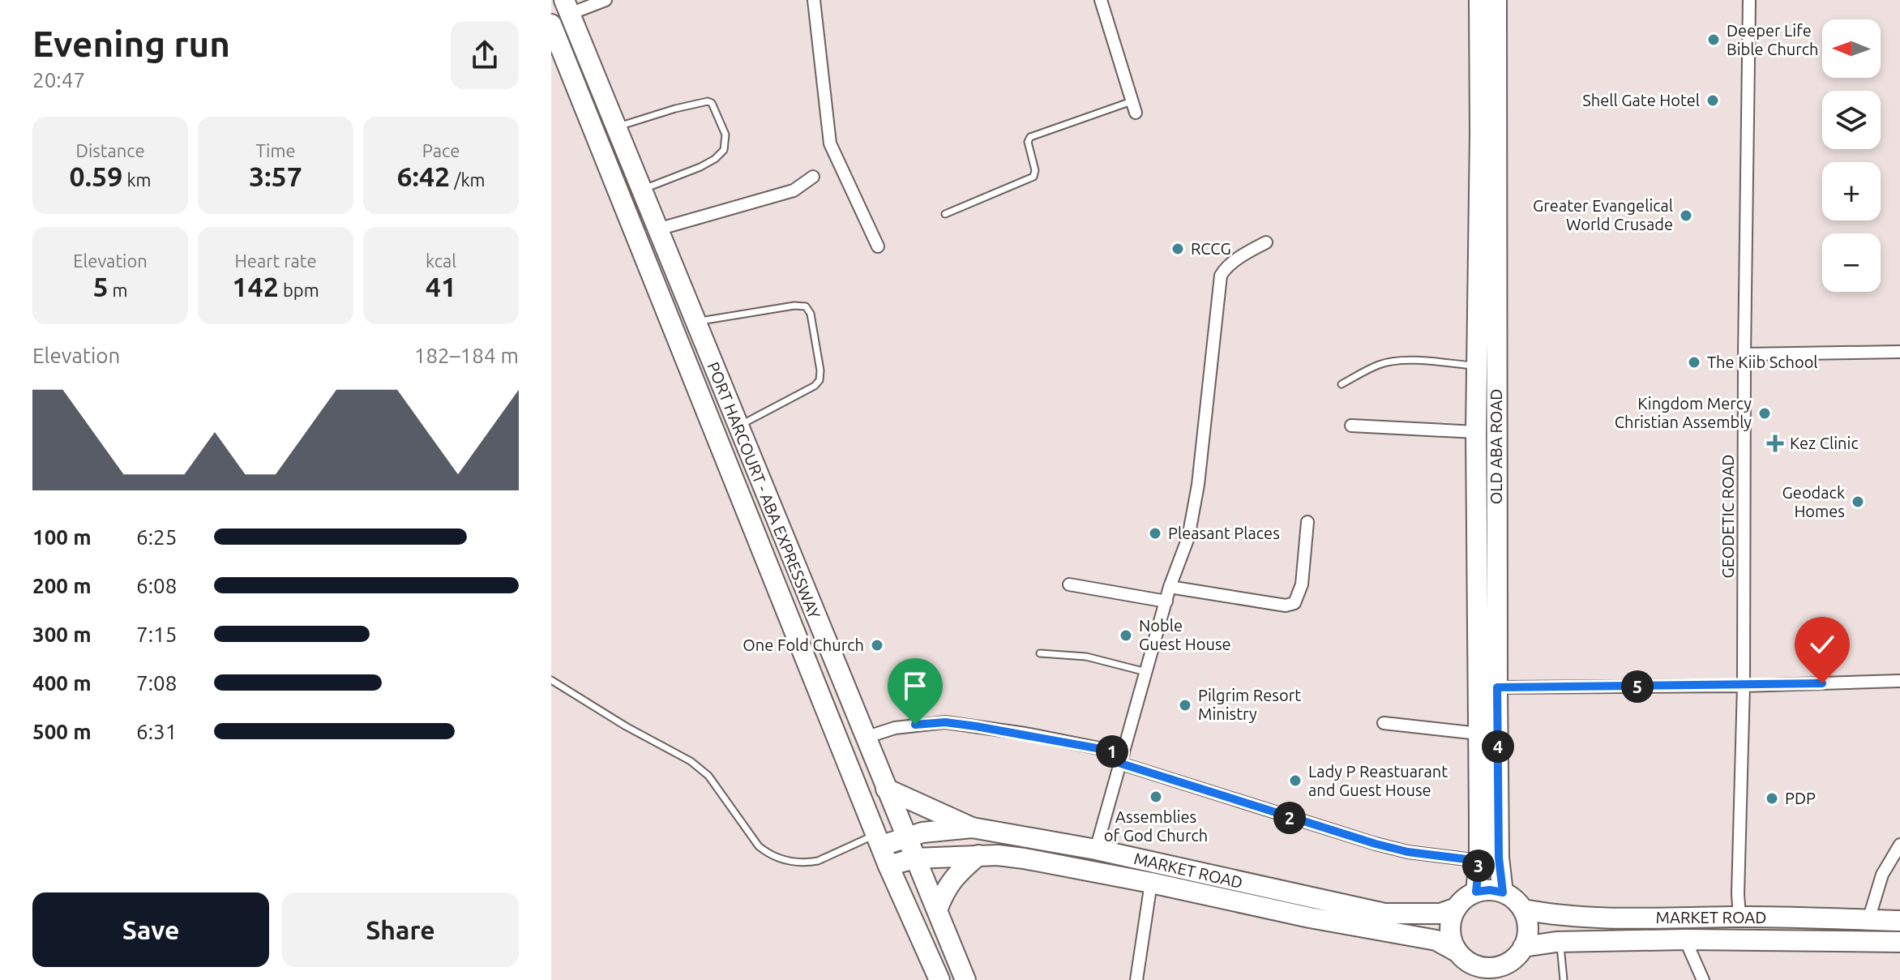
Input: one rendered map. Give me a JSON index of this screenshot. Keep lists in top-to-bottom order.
{
  "streets": {
    "main road": ["OLD ABA ROAD", "PORT HARCOURT - ABA EXPRESSWAY", "MARKET ROAD"],
    "street": ["GEODETIC ROAD"]
  },
  "crossings": [
    ["OLD ABA ROAD", "MARKET ROAD"],
    ["PORT HARCOURT - ABA EXPRESSWAY", "MARKET ROAD"],
    ["GEODETIC ROAD", "MARKET ROAD"]
  ],
  "places": {
    "other": [
      "Deeper Life Bible Church",
      "Shell Gate Hotel",
      "Greater Evangelical World Crusade",
      "RCCG",
      "The Kiib School",
      "Kingdom Mercy Christian Assembly",
      "Geodack Homes",
      "Pleasant Places",
      "Noble Guest House",
      "One Fold Church",
      "Pilgrim Resort Ministry",
      "Lady P Reastuarant and Guest House",
      "Assemblies of God Church",
      "PDP"
    ],
    "health": ["Kez Clinic"]
  },
  "north": "left",
  "page": {
    "heading": ["Evening run", "20:47"],
    "map_buttons": ["+", "−"],
    "stats": [
      ["Distance", "0.59 km"],
      ["Time", "3:57"],
      ["Pace", "6:42 /km"],
      ["Elevation", "5 m"],
      ["Heart rate", "142 bpm"],
      ["kcal", "41"]
    ],
    "chart": ["Elevation", "182–184 m"],
    "list": [
      {
        "name": "100 m",
        "note": "6:25"
      },
      {
        "name": "200 m",
        "note": "6:08"
      },
      {
        "name": "300 m",
        "note": "7:15"
      },
      {
        "name": "400 m",
        "note": "7:08"
      },
      {
        "name": "500 m",
        "note": "6:31"
      }
    ],
    "pins": [
      "5",
      "4",
      "1",
      "2",
      "3"
    ],
    "buttons": ["Save", "Share"]
  }
}
